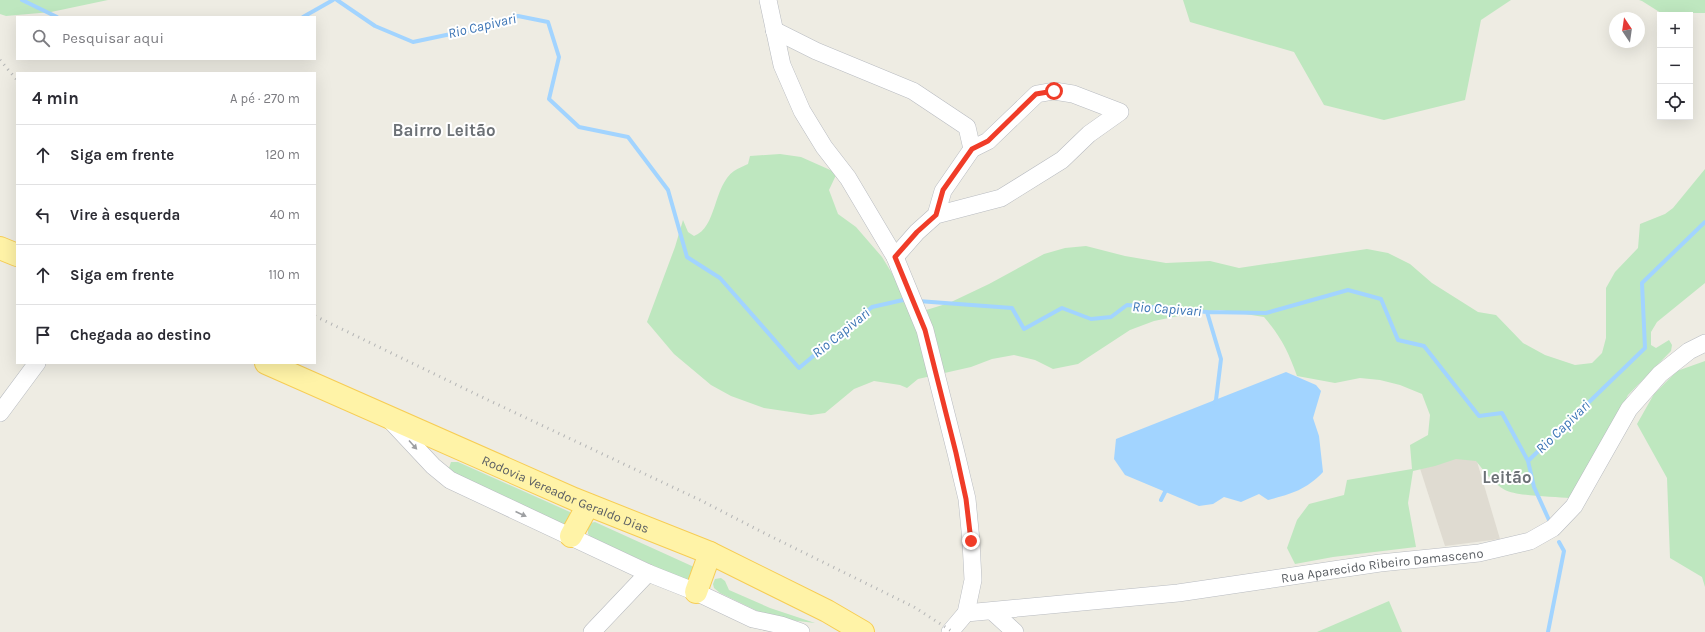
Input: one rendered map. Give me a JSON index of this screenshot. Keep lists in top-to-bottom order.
{
  "streets": {
    "main road": ["Rodovia Vereador Geraldo Dias"],
    "street": ["Rua Aparecido Ribeiro Damasceno"]
  },
  "districts": ["Bairro Leitão", "Leitão"],
  "water": ["Rio Capivari"],
  "north": "top",
  "page": {
    "map_buttons": ["+", "−"],
    "search": "Pesquisar aqui",
    "heading": ["4 min", "A pé · 270 m"],
    "list": [
      ["Siga em frente", "120 m"],
      ["Vire à esquerda", "40 m"],
      ["Siga em frente", "110 m"],
      "Chegada ao destino"
    ]
  }
}
